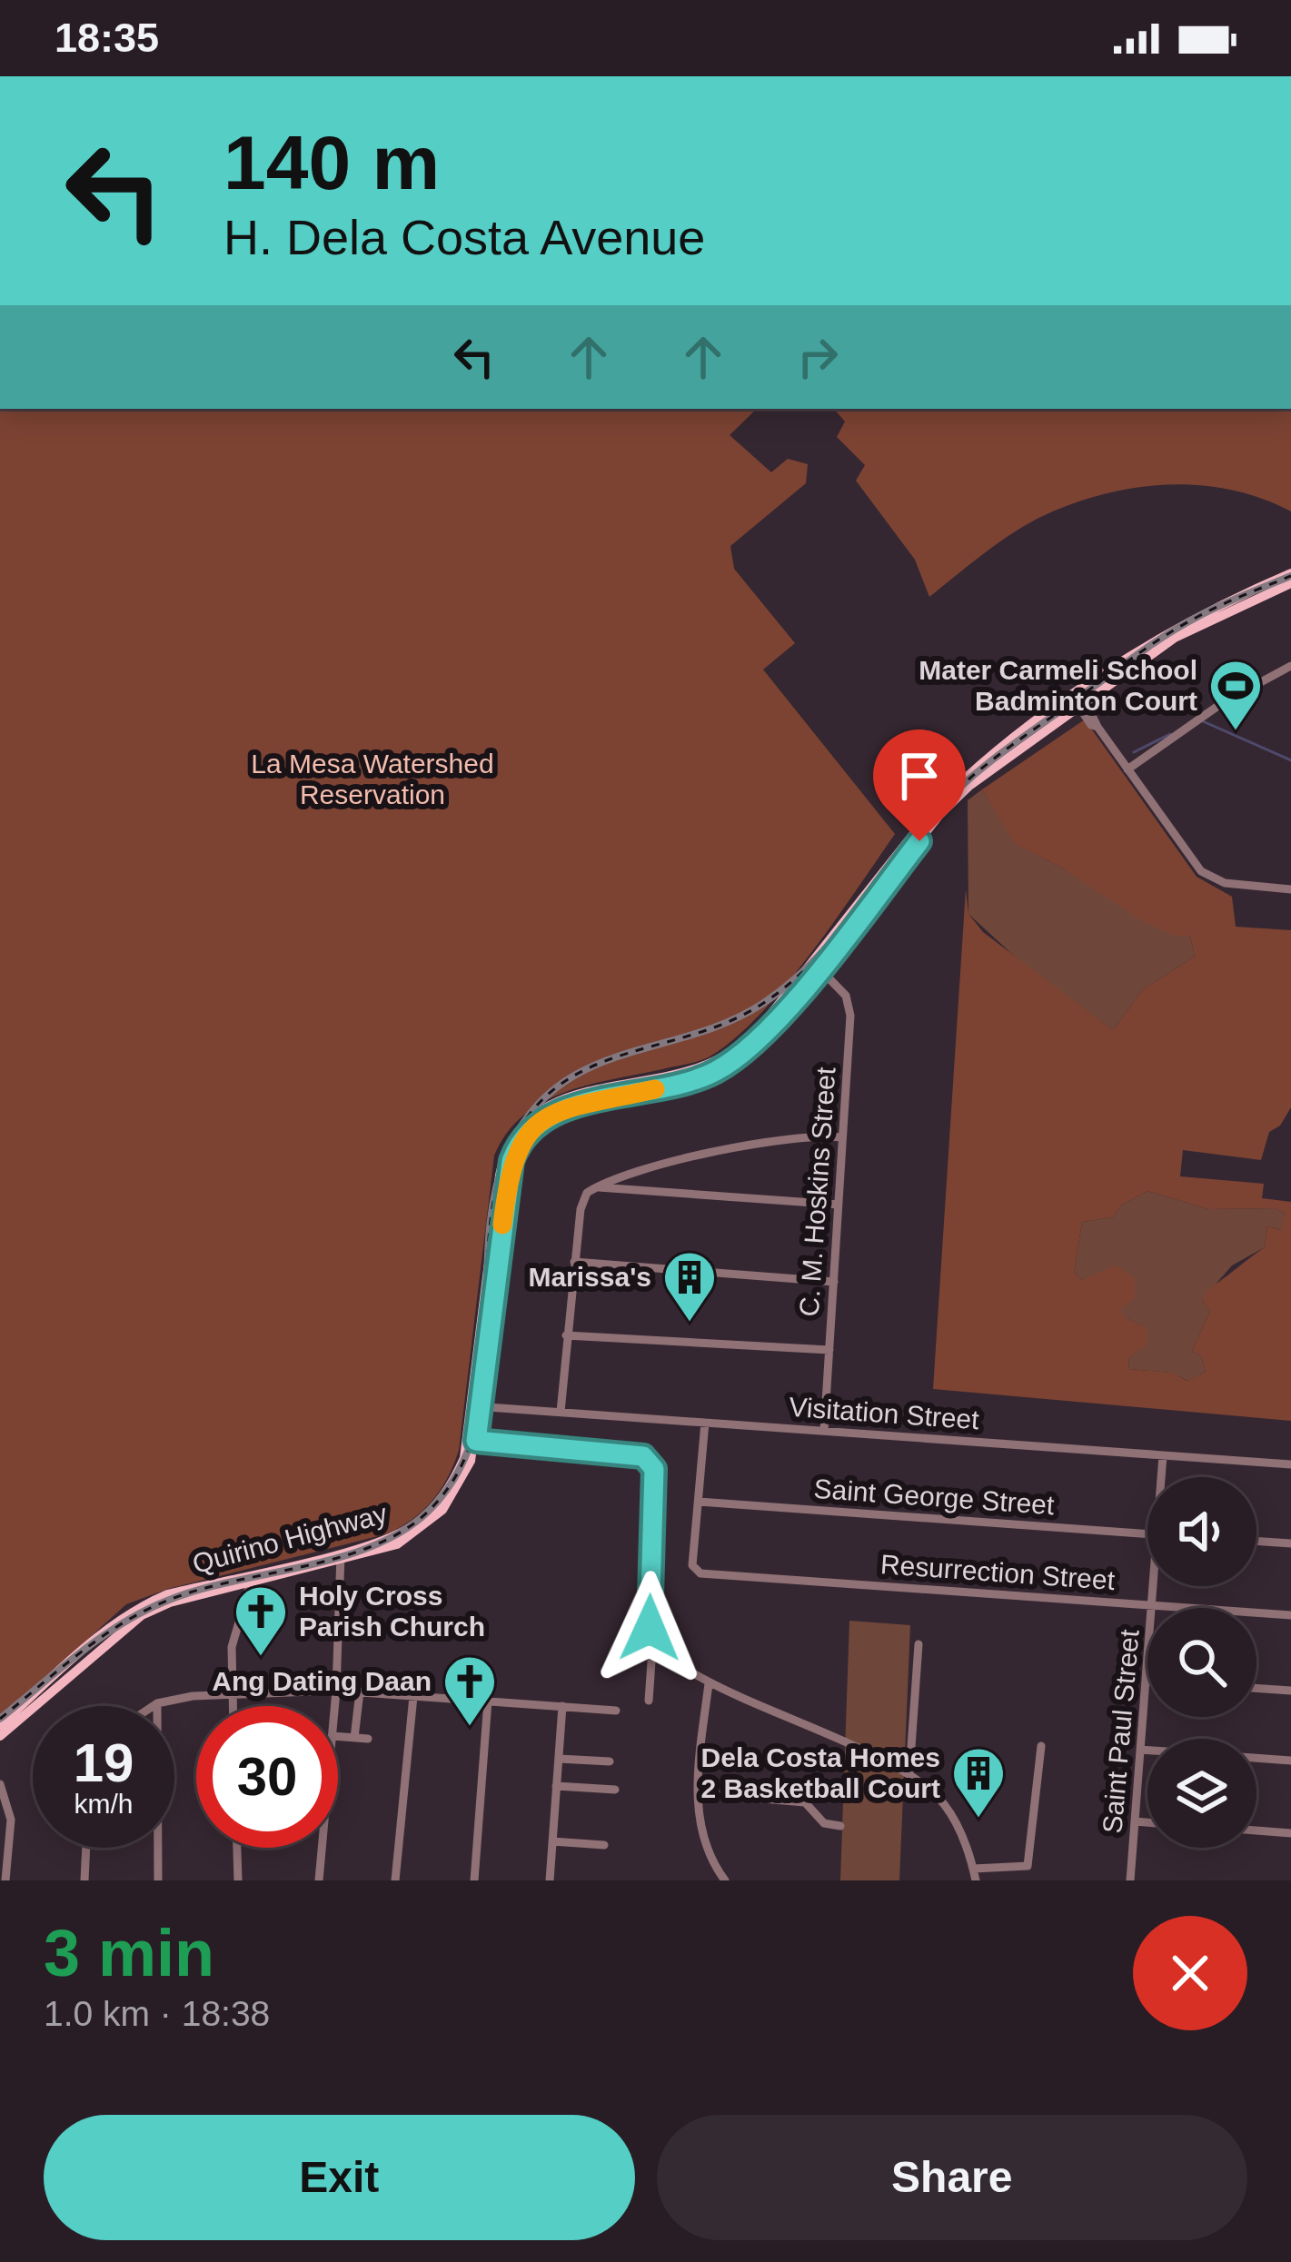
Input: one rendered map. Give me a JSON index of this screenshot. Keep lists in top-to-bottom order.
{
  "streets": {
    "main road": ["Quirino Highway"],
    "street": [
      "C. M. Hoskins Street",
      "Visitation Street",
      "Saint George Street",
      "Resurrection Street",
      "Saint Paul Street"
    ]
  },
  "crossings": [
    ["C. M. Hoskins Street", "Visitation Street"],
    ["C. M. Hoskins Street", "Quirino Highway"],
    ["Visitation Street", "Quirino Highway"],
    ["Visitation Street", "Saint Paul Street"],
    ["Saint George Street", "Resurrection Street"],
    ["Resurrection Street", "Saint Paul Street"]
  ],
  "parks": ["La Mesa Watershed Reservation"],
  "places": {
    "sports": ["Mater Carmeli School Badminton Court"],
    "building": ["Marissa's", "Dela Costa Homes 2 Basketball Court"],
    "church": ["Holy Cross Parish Church", "Ang Dating Daan"]
  },
  "page": {
    "status": "18:35",
    "turn": ["140 m", "H. Dela Costa Avenue"],
    "speed": "19 km/h",
    "limit": "30",
    "heading": ["3 min", "1.0 km · 18:38"],
    "buttons": ["Exit", "Share"]
  }
}
